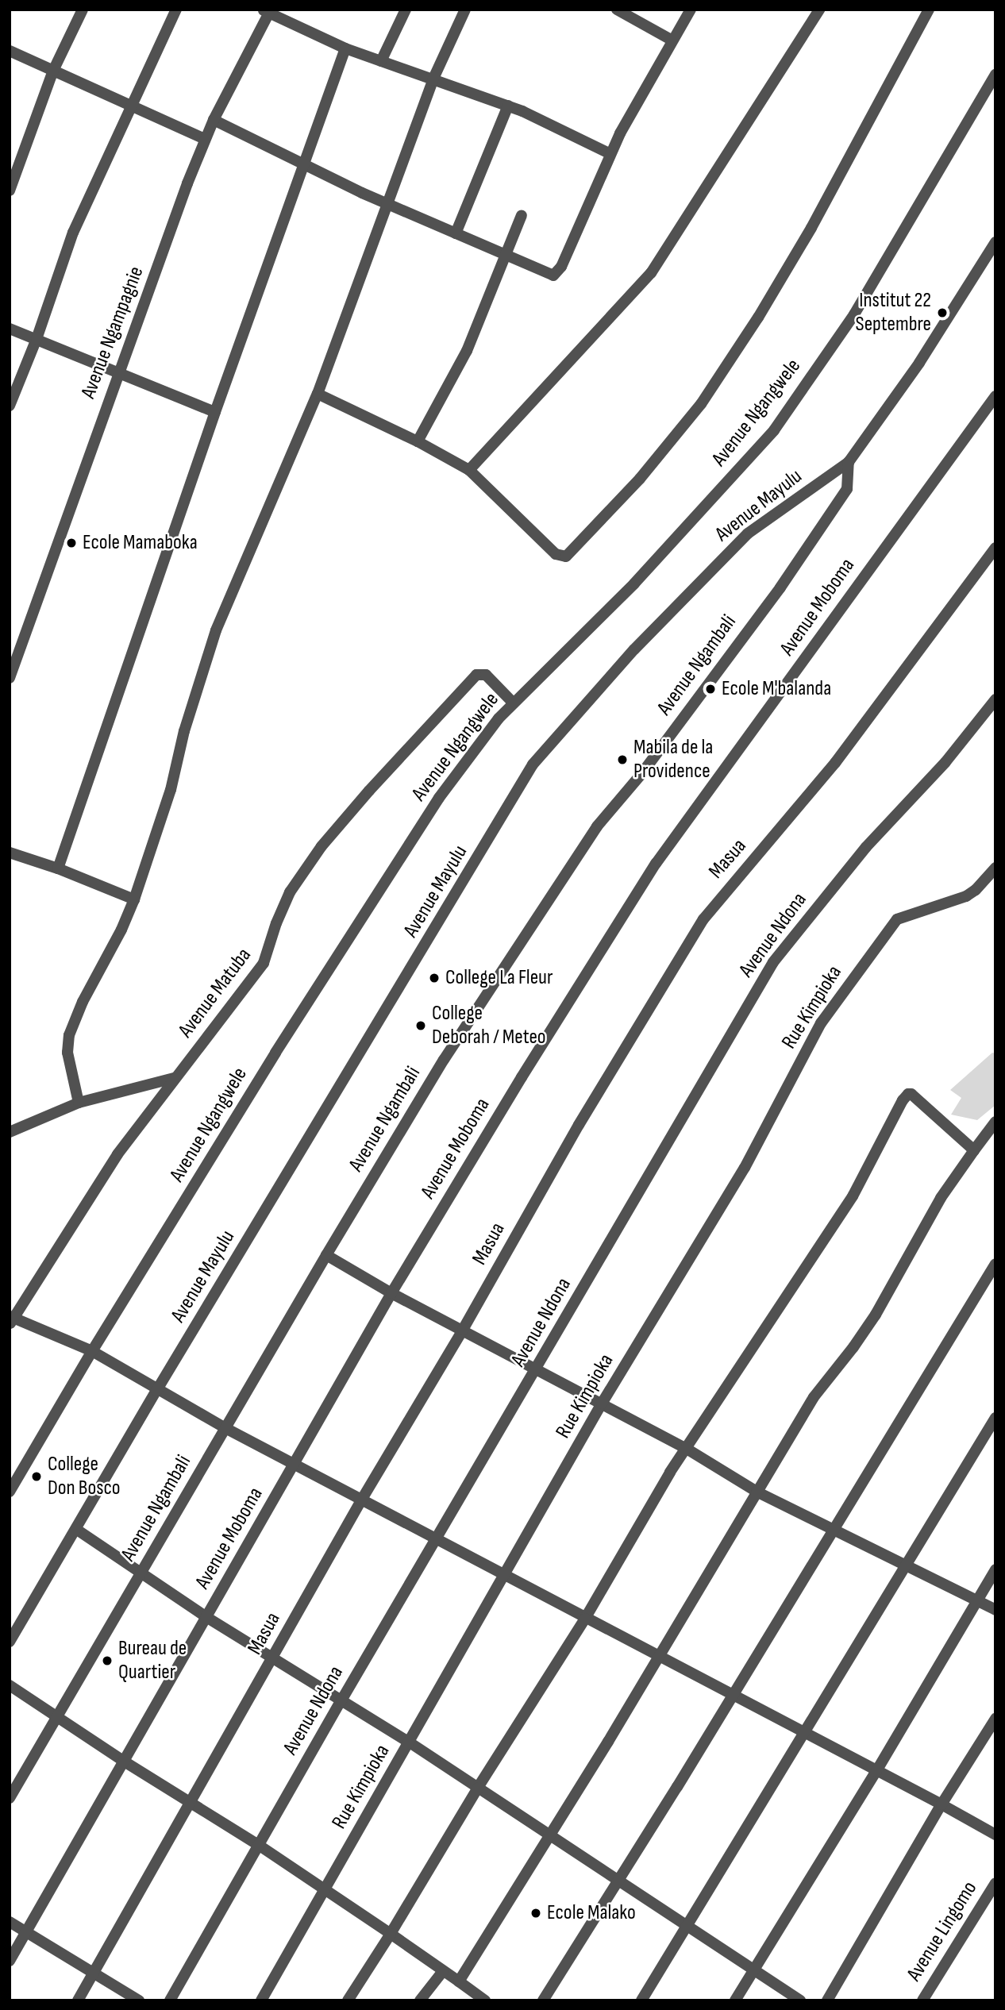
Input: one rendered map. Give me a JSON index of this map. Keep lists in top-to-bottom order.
{
  "streets": {
    "street": [
      "Avenue Ngampagnie",
      "Avenue Ngangwele",
      "Avenue Mayulu",
      "Avenue Moboma",
      "Avenue Ngambali",
      "Masua",
      "Avenue Ndona",
      "Avenue Matuba",
      "Rue Kimpioka",
      "Avenue Lingomo"
    ]
  },
  "crossings": [
    ["Avenue Ngangwele", "Avenue Matuba"],
    ["Avenue Mayulu", "Avenue Ngambali"]
  ],
  "places": [
    "Institut 22 Septembre",
    "Ecole Mamaboka",
    "Ecole M'balanda",
    "Mabila de la Providence",
    "College La Fleur",
    "College Deborah / Meteo",
    "College Don Bosco",
    "Bureau de Quartier",
    "Ecole Malako"
  ]
}
